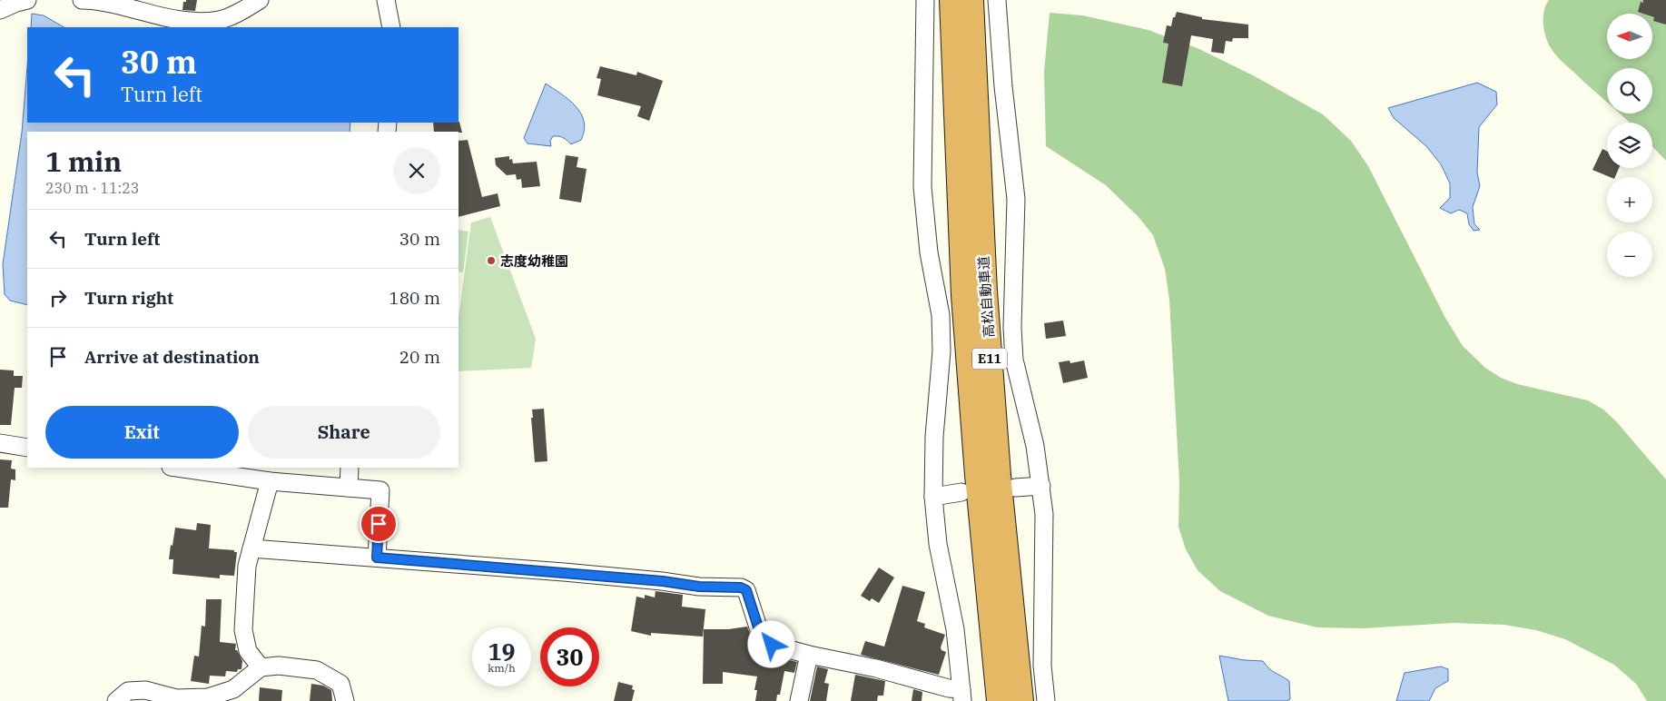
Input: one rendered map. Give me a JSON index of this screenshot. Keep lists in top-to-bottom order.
{
  "streets": {
    "highway": ["高松自動車道", "E11"]
  },
  "places": ["志度幼稚園"],
  "north": "left",
  "page": {
    "map_buttons": ["+", "−"],
    "turn": ["30 m", "Turn left"],
    "heading": ["1 min", "230 m · 11:23"],
    "list": [
      {
        "name": "Turn left",
        "value": "30 m"
      },
      {
        "name": "Turn right",
        "value": "180 m"
      },
      {
        "name": "Arrive at destination",
        "value": "20 m"
      }
    ],
    "buttons": ["Exit", "Share"],
    "speed": "19 km/h",
    "limit": "30"
  }
}
